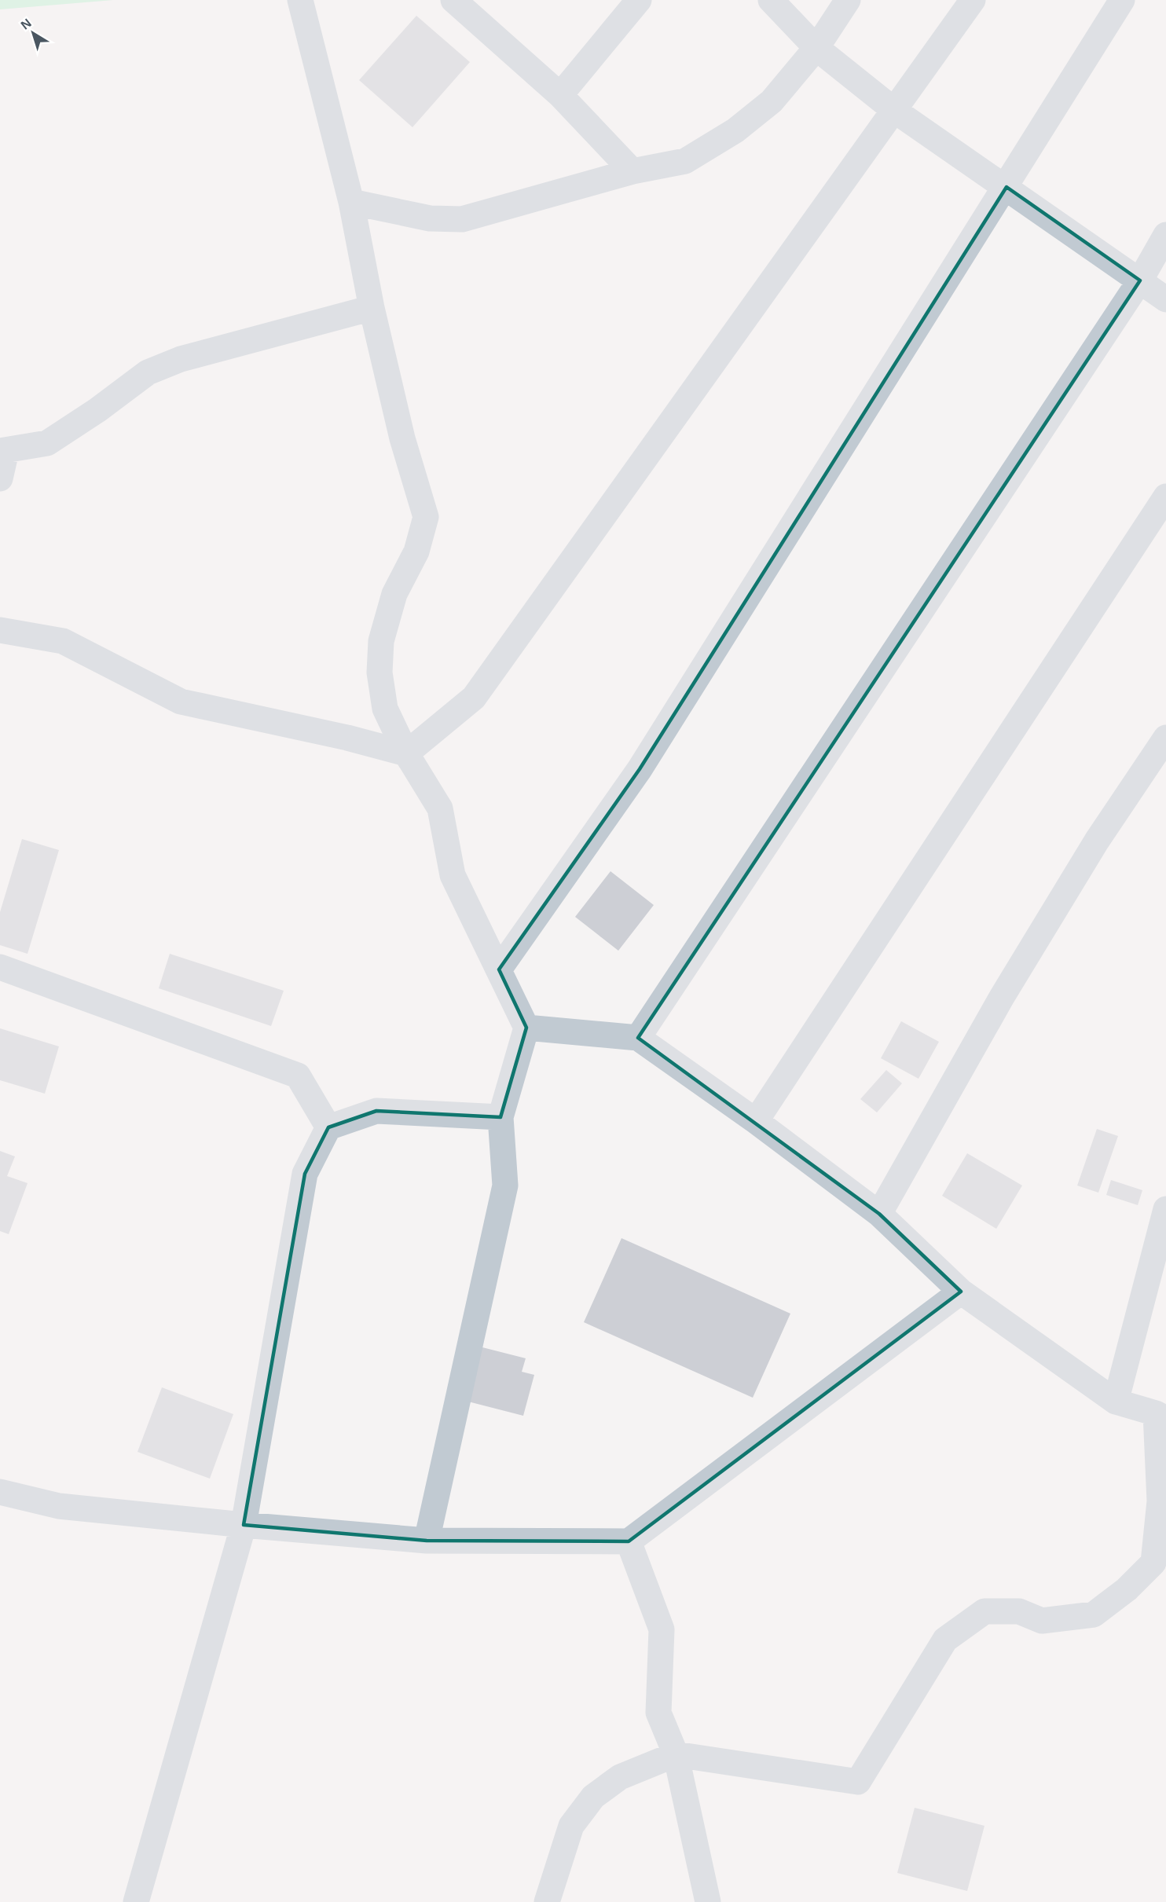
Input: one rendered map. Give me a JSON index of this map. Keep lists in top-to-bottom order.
{
  "north": "top left"
}
